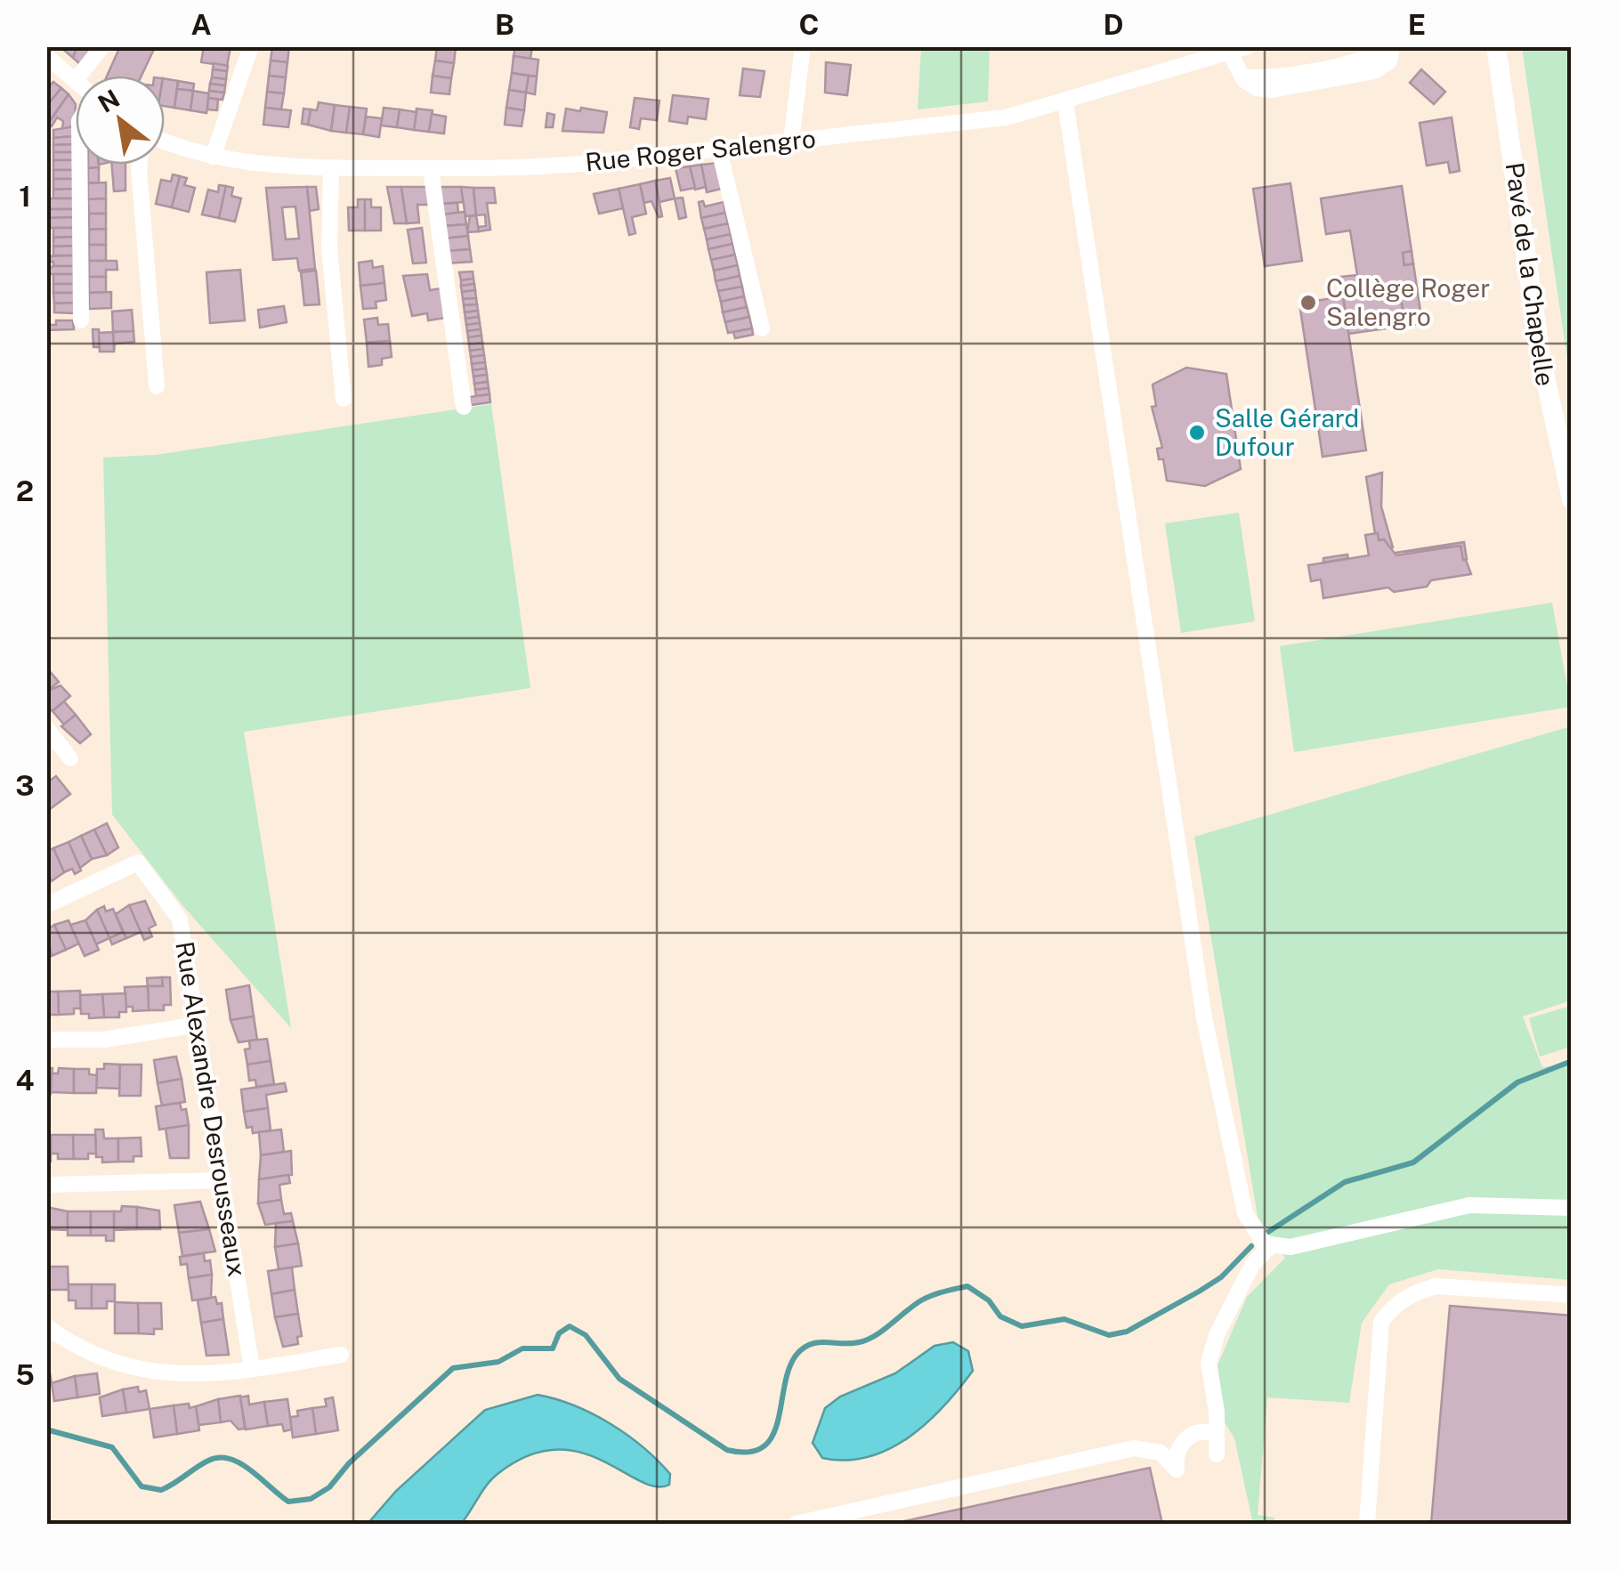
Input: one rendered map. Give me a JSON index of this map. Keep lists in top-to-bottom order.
{
  "streets": {
    "main road": ["Pavé de la Chapelle"],
    "street": ["Rue Roger Salengro", "Rue Alexandre Desrousseaux"]
  },
  "places": ["Collège Roger Salengro", "Salle Gérard Dufour"],
  "north": "top left",
  "grid": {
    "columns": [
      "A",
      "B",
      "C",
      "D",
      "E"
    ],
    "rows": [
      "1",
      "2",
      "3",
      "4",
      "5"
    ]
  }
}
